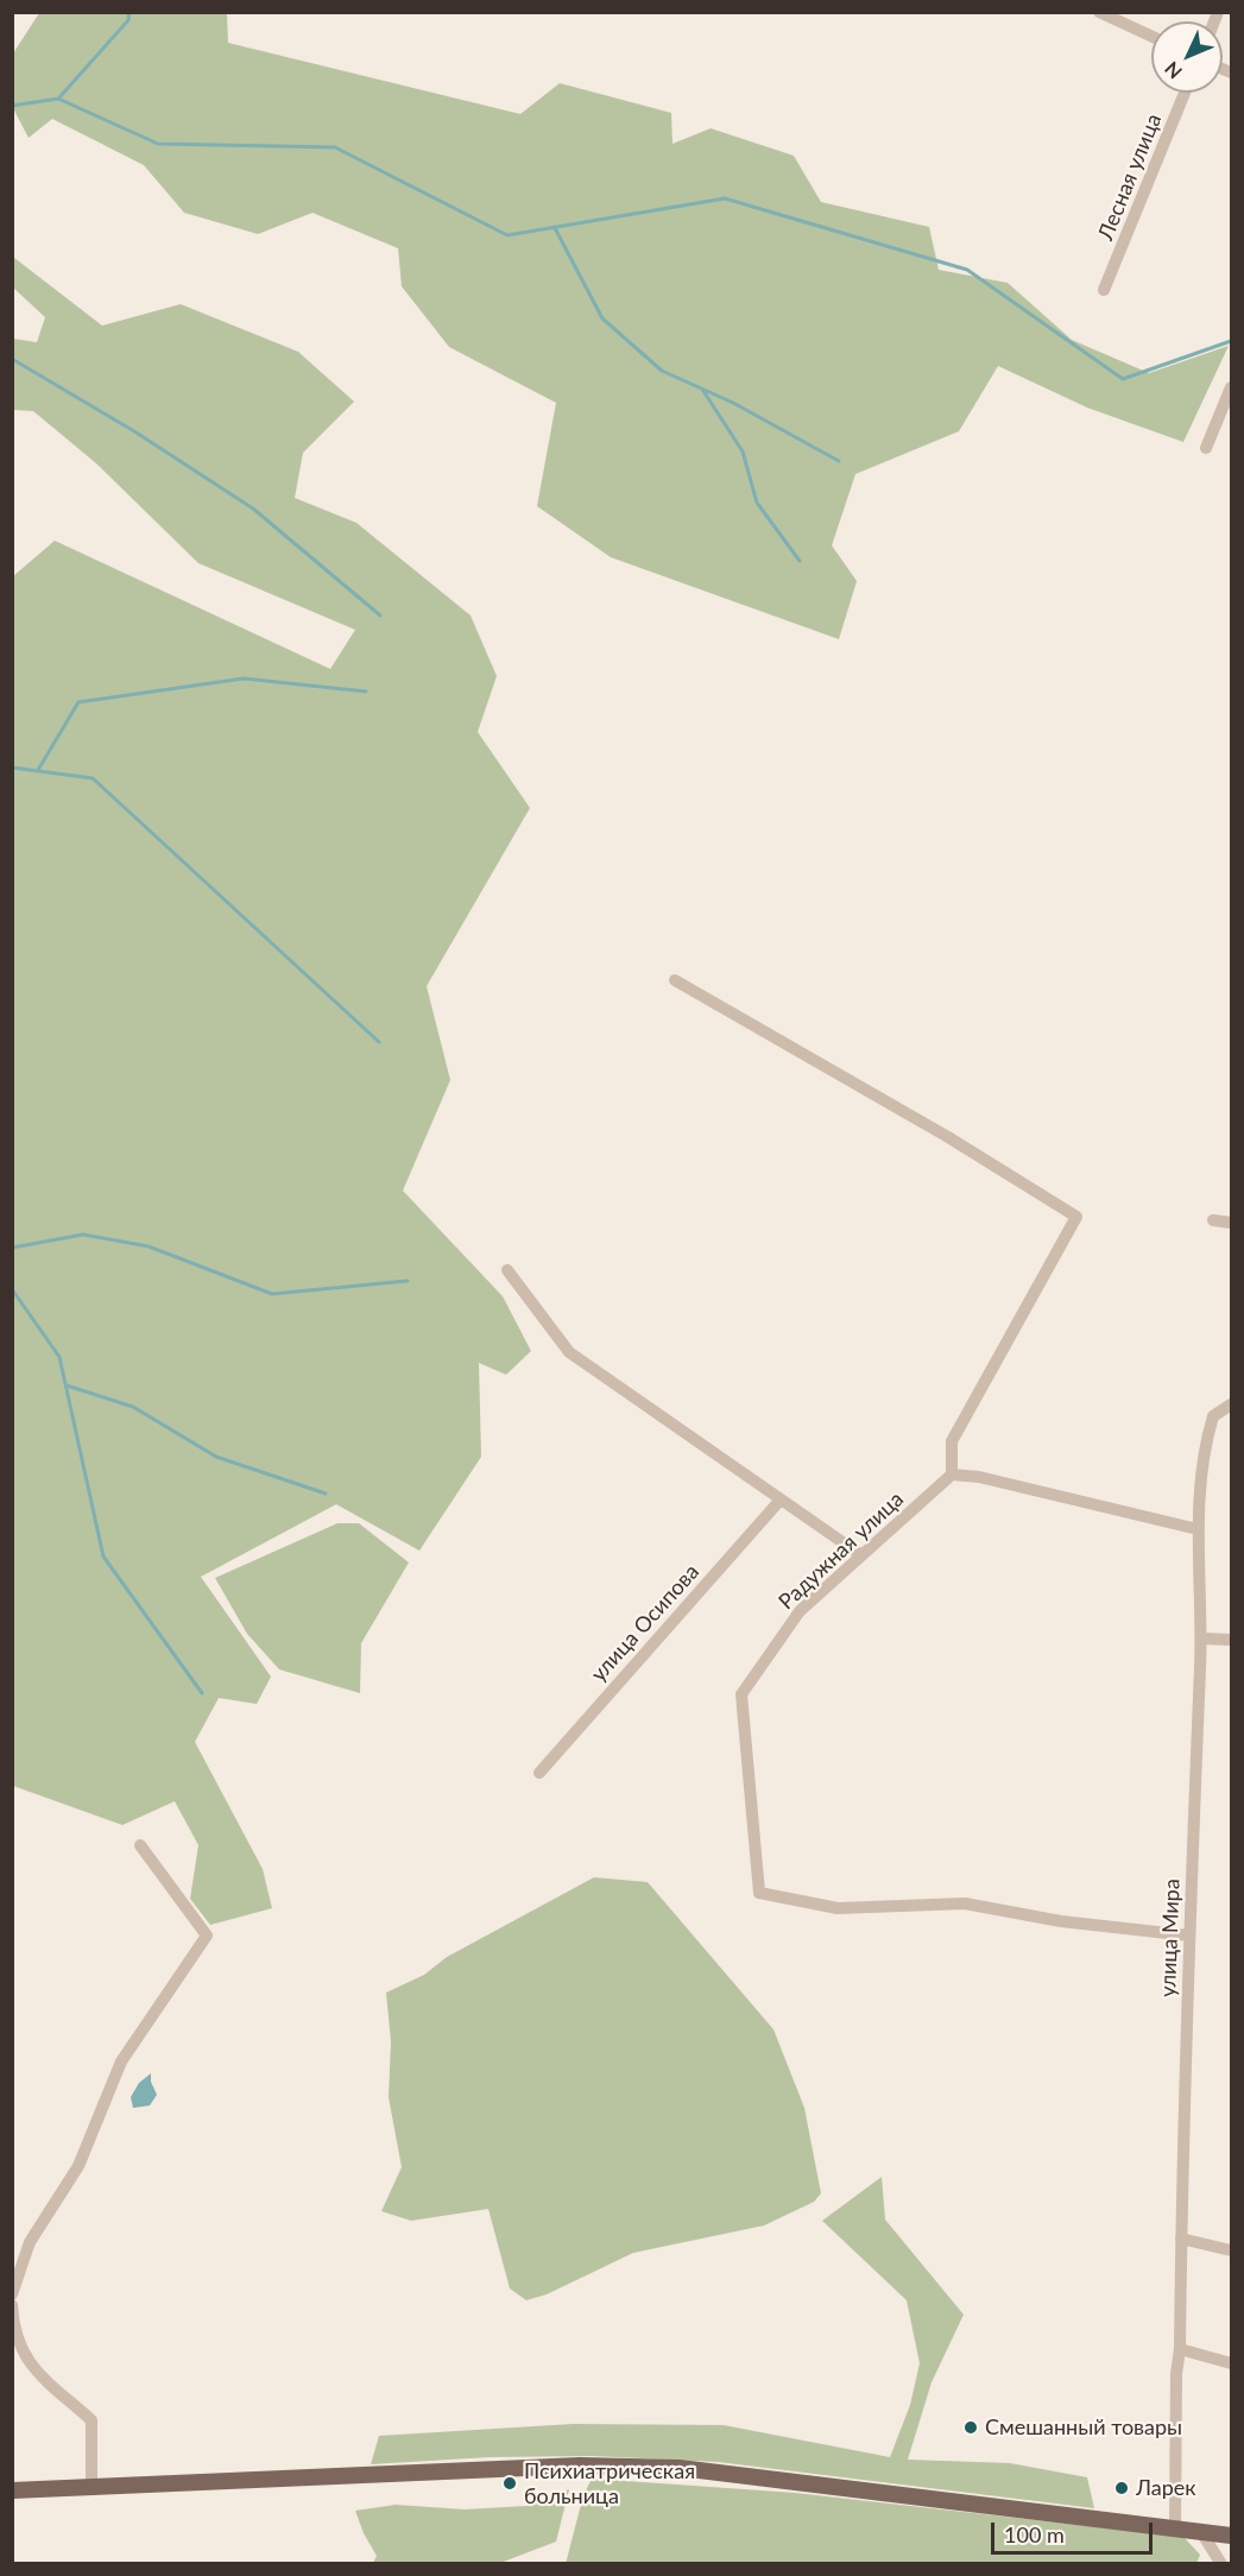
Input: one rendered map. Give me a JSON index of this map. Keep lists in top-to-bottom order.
{
  "streets": {
    "street": [
      "Лесная улица",
      "Радужная улица",
      "улица Осипова",
      "улица Мира"
    ]
  },
  "crossings": [
    ["Радужная улица", "улица Мира"]
  ],
  "places": ["Смешанный товары", "Психиатрическая больница", "Ларек"],
  "scale_bar": "100 m",
  "north": "bottom left"
}
